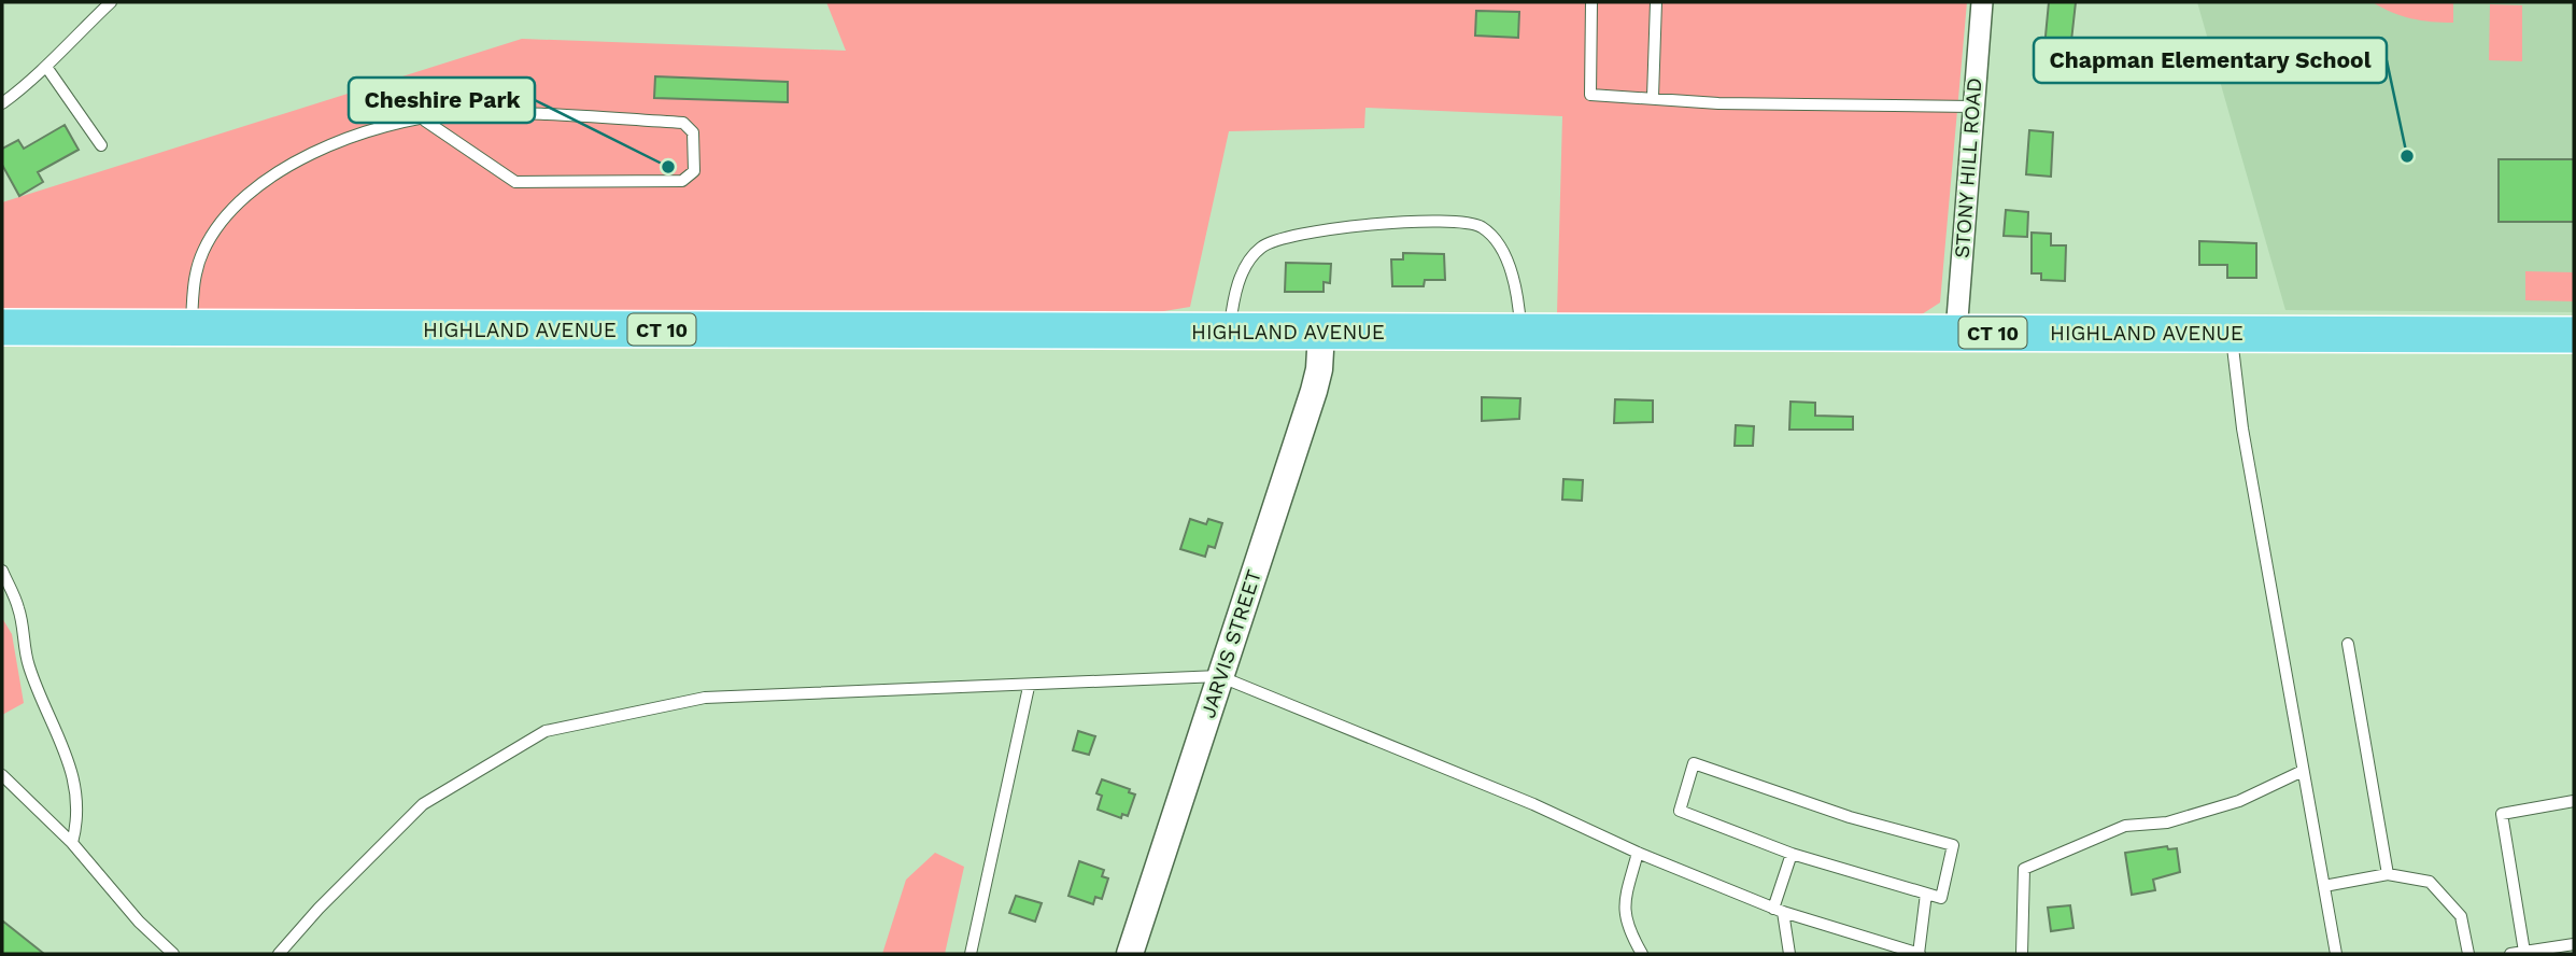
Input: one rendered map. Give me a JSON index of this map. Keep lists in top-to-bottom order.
{
  "streets": {
    "highway": ["HIGHLAND AVENUE", "CT 10"],
    "street": ["STONY HILL ROAD", "JARVIS STREET"]
  },
  "crossings": [
    ["STONY HILL ROAD", "HIGHLAND AVENUE"],
    ["HIGHLAND AVENUE", "JARVIS STREET"]
  ],
  "places": ["Chapman Elementary School", "Cheshire Park"]
}
